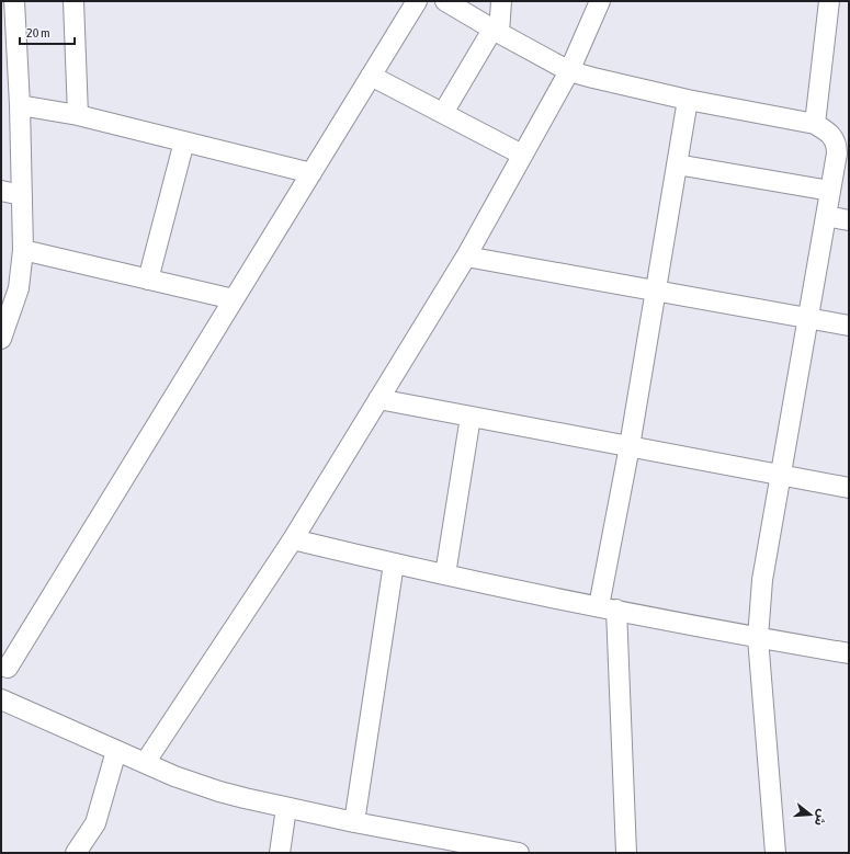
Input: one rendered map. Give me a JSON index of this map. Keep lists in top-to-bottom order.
{
  "scale_bar": "20 m",
  "north": "right"
}
